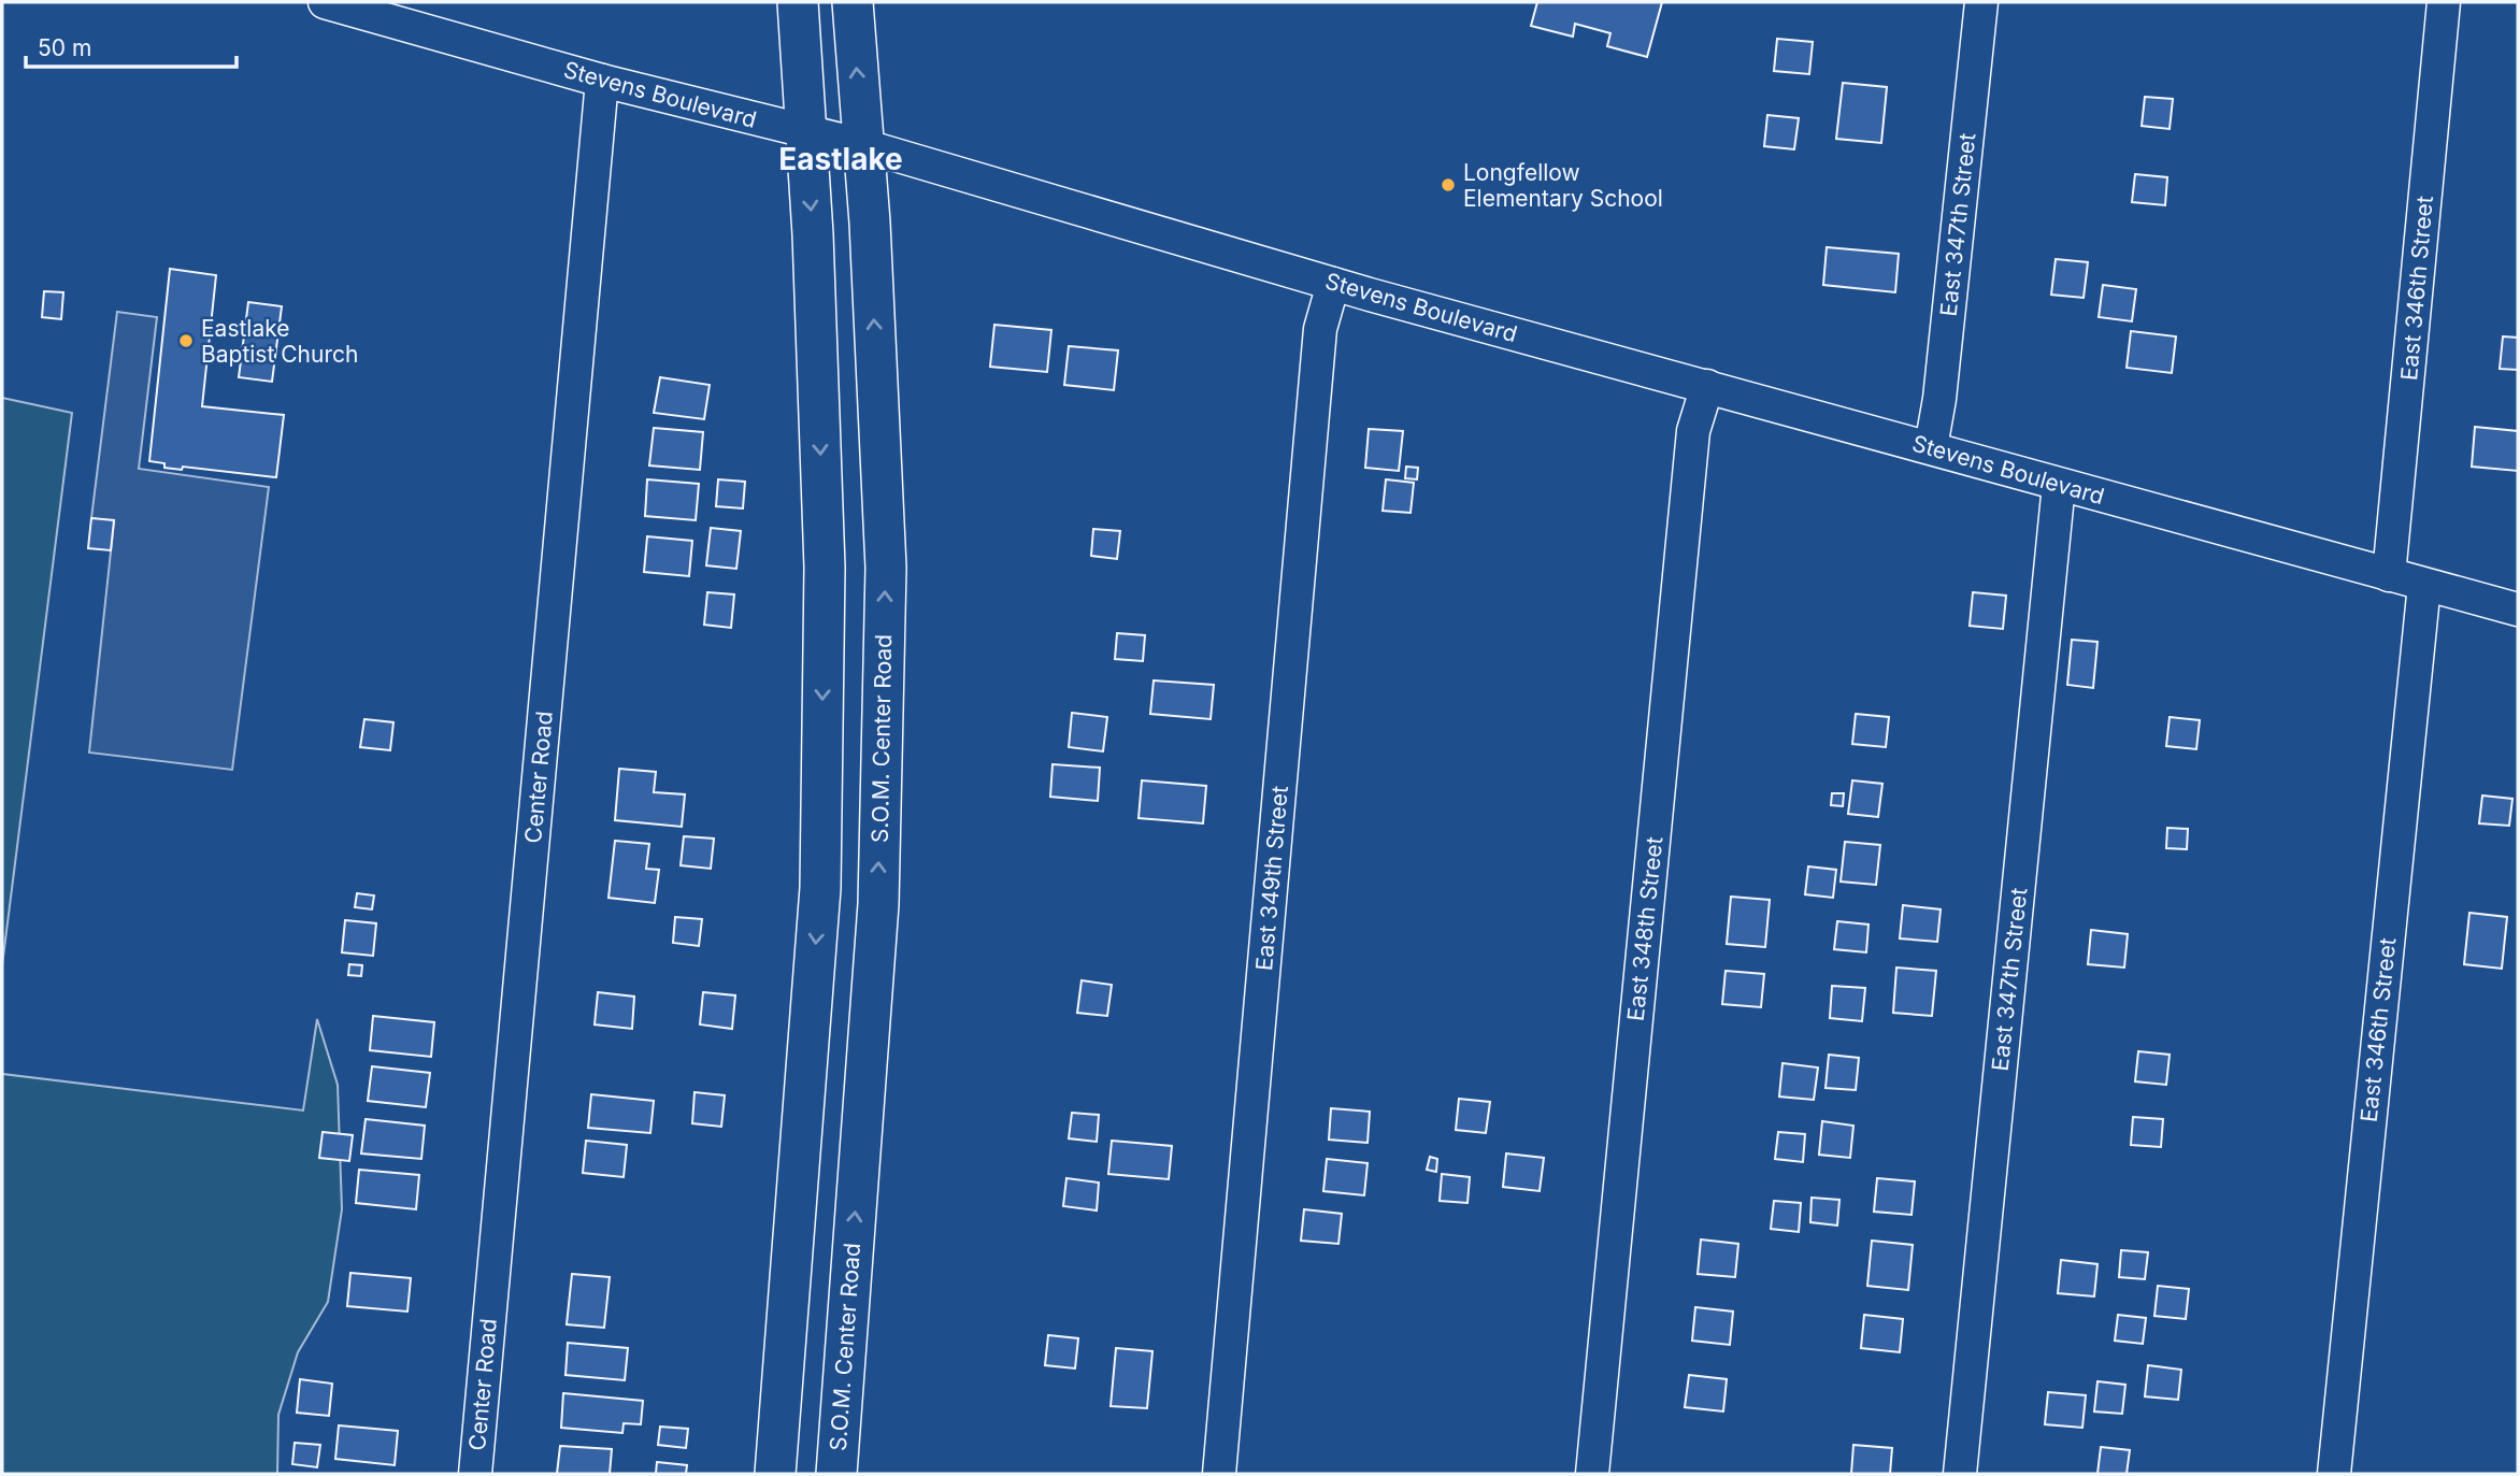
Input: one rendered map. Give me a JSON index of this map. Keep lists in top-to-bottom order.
{
  "streets": {
    "main road": ["S.O.M. Center Road"],
    "street": [
      "Stevens Boulevard",
      "East 347th Street",
      "East 346th Street",
      "Center Road",
      "East 349th Street",
      "East 348th Street"
    ]
  },
  "crossings": [
    ["Stevens Boulevard", "East 347th Street"],
    ["Stevens Boulevard", "East 346th Street"],
    ["Stevens Boulevard", "S.O.M. Center Road"],
    ["Stevens Boulevard", "Center Road"],
    ["Stevens Boulevard", "East 349th Street"],
    ["Stevens Boulevard", "East 348th Street"]
  ],
  "districts": ["Eastlake"],
  "places": ["Longfellow Elementary School", "Eastlake Baptist Church"],
  "scale_bar": "50 m"
}
